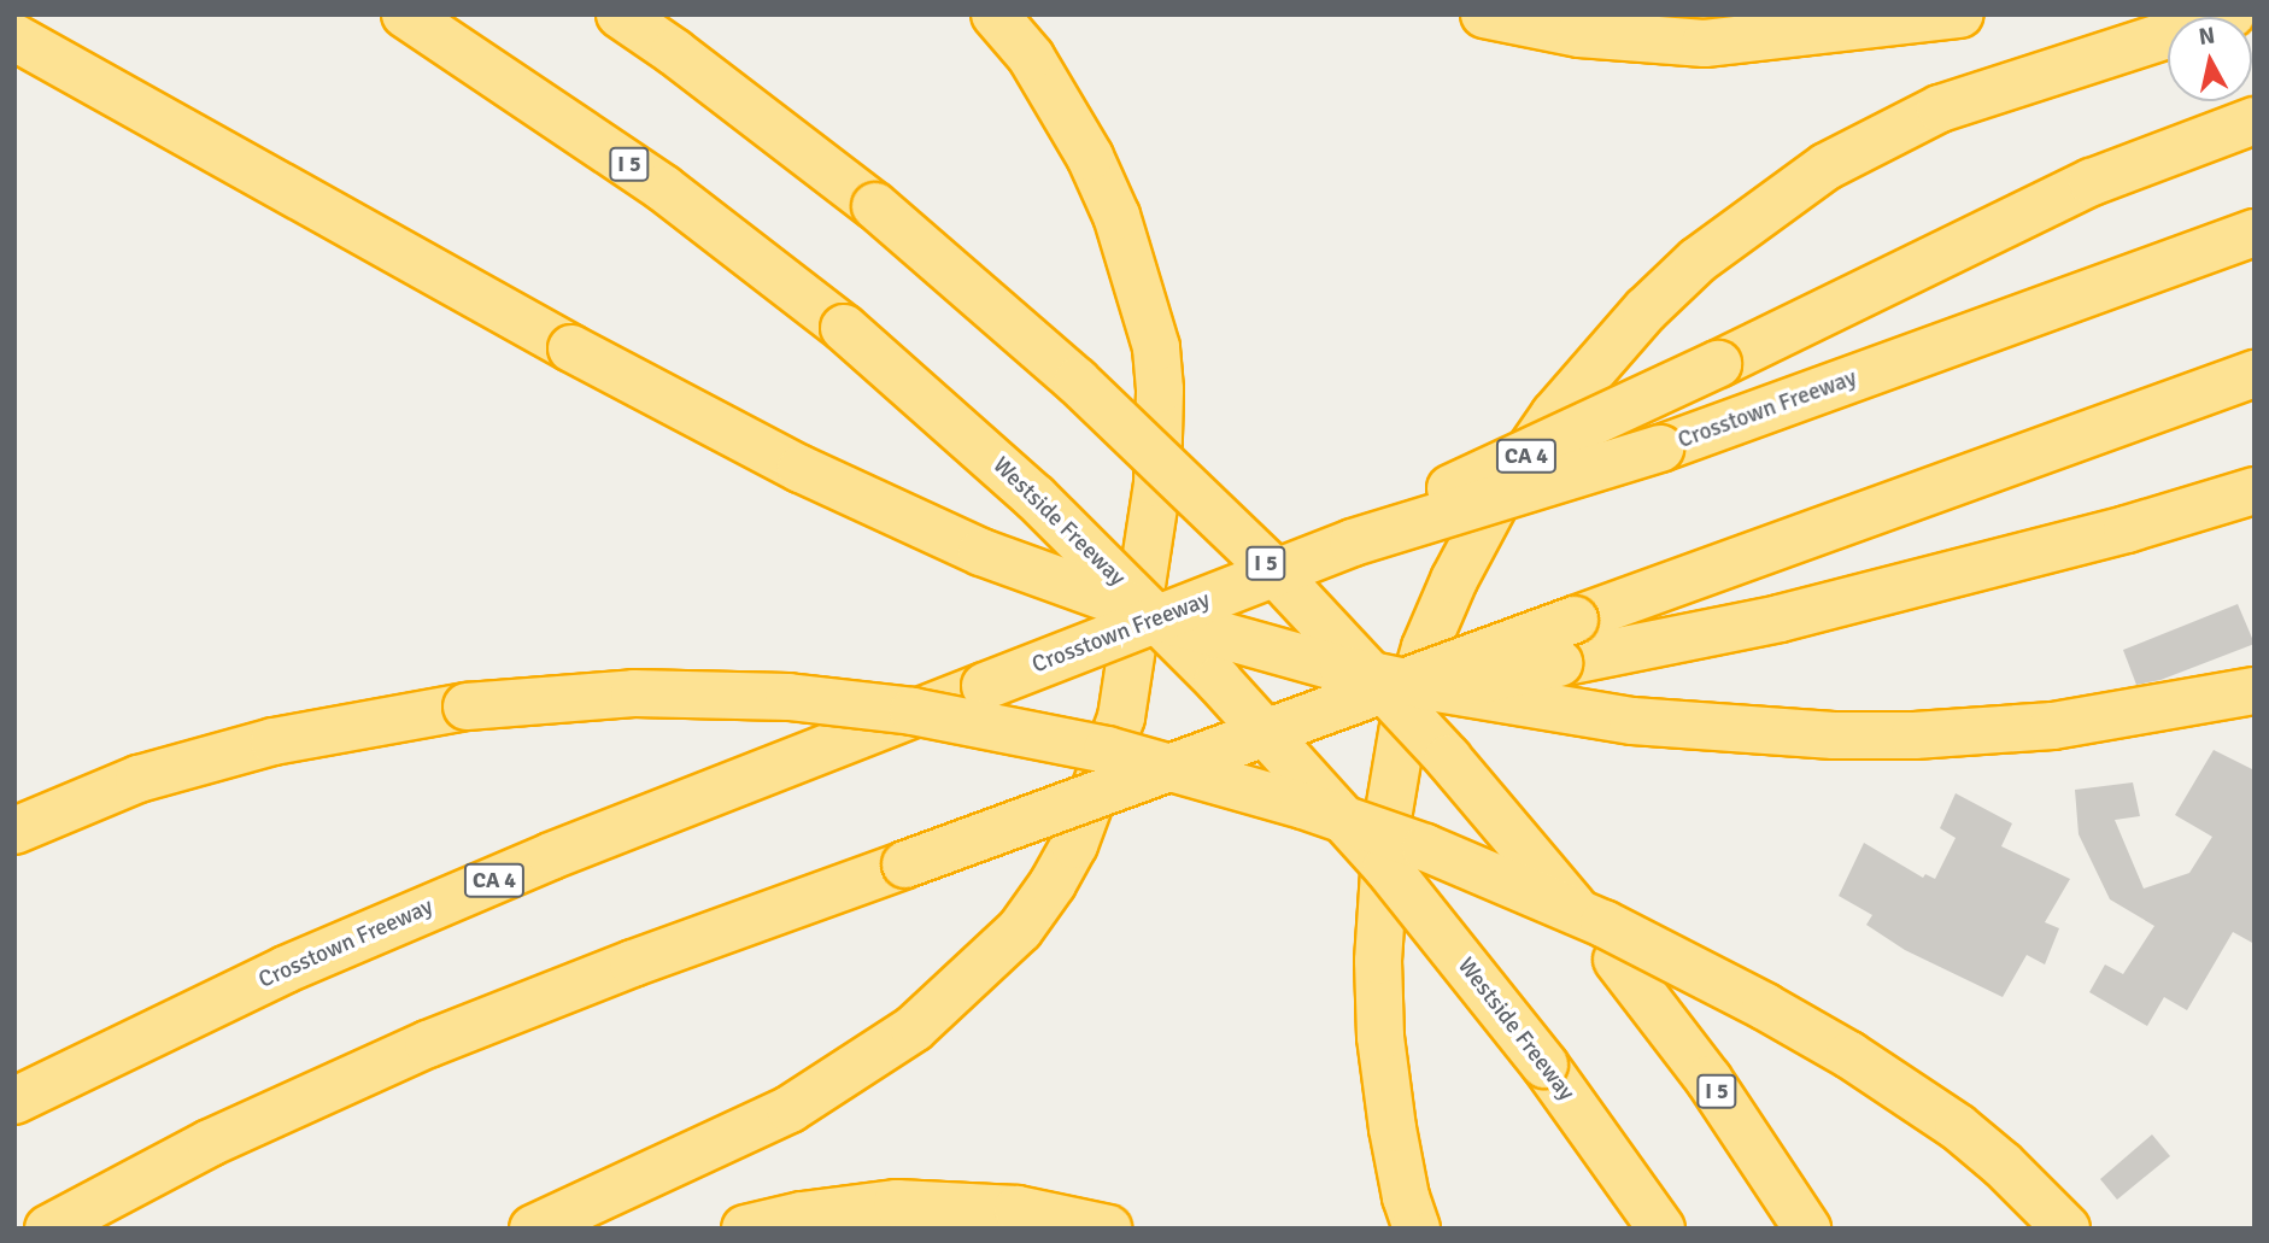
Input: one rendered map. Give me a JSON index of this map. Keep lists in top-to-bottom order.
{
  "streets": {
    "highway": [
      "I 5",
      "Crosstown Freeway",
      "CA 4",
      "Westside Freeway"
    ]
  },
  "north": "top"
}
